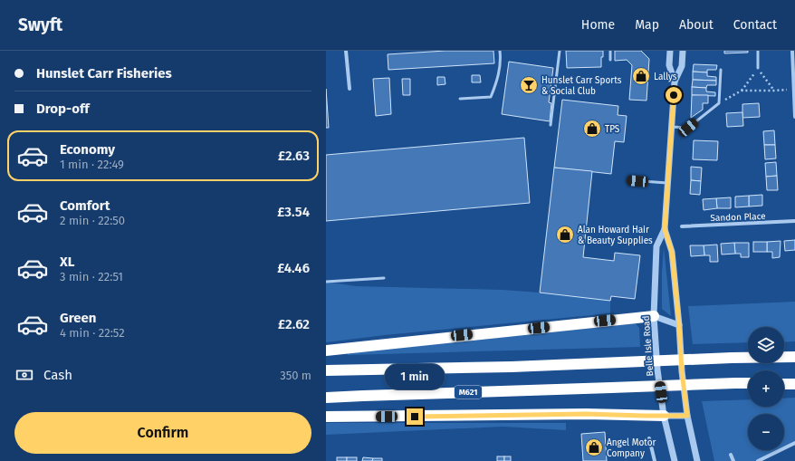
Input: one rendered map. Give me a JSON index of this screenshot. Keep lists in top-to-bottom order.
{
  "streets": {
    "highway": ["M621"],
    "street": ["Sandon Place", "Belle Isle Road"]
  },
  "places": {
    "shop": [
      "Lallys",
      "TPS",
      "Alan Howard Hair & Beauty Supplies",
      "Angel Motor Company"
    ],
    "bar": ["Hunslet Carr Sports & Social Club"]
  },
  "page": {
    "header": "Swyft",
    "nav": [
      "Home",
      "Map",
      "About",
      "Contact"
    ],
    "banner": ["Hunslet Carr Fisheries", "Drop-off"],
    "list": [
      {
        "name": "Economy",
        "note": "1 min · 22:49",
        "value": "£2.63"
      },
      {
        "name": "Comfort",
        "note": "2 min · 22:50",
        "value": "£3.54"
      },
      {
        "name": "XL",
        "note": "3 min · 22:51",
        "value": "£4.46"
      },
      {
        "name": "Green",
        "note": "4 min · 22:52",
        "value": "£2.62"
      }
    ],
    "map_buttons": ["+", "−"],
    "pay": ["Cash", "350 m"],
    "bubble": "1 min",
    "buttons": "Confirm"
  }
}
